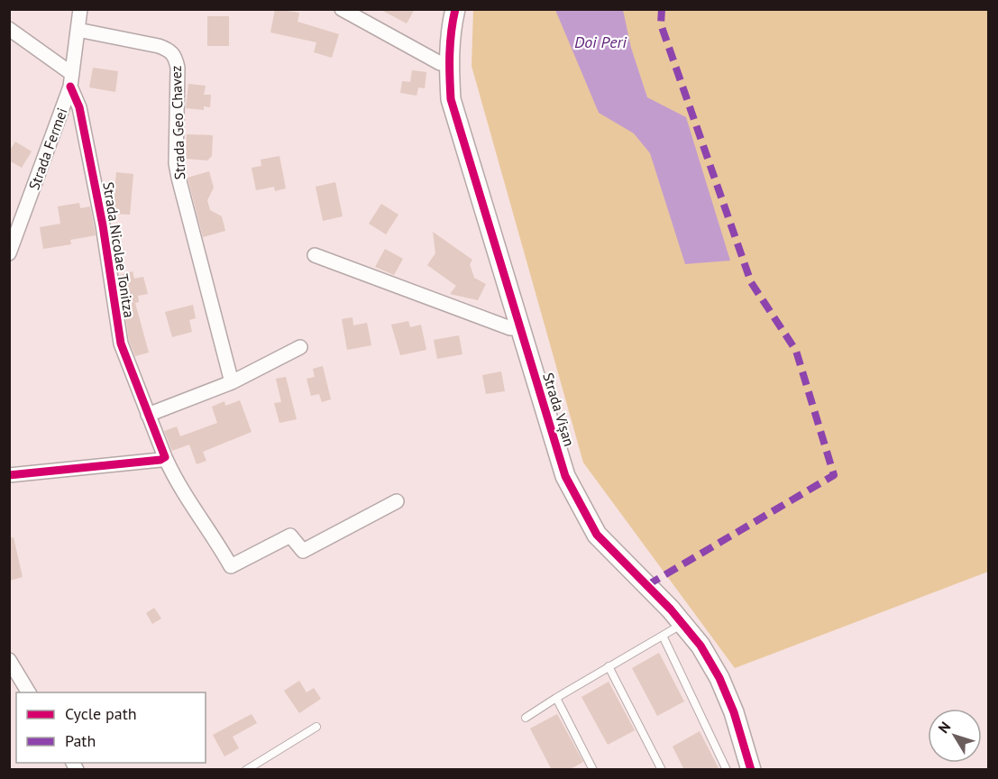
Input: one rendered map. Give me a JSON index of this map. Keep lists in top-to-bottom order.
{
  "streets": {
    "street": [
      "Strada Geo Chavez",
      "Strada Fermei",
      "Strada Nicolae Tonitza",
      "Strada Vișan"
    ]
  },
  "crossings": [
    ["Strada Geo Chavez", "Strada Fermei"],
    ["Strada Fermei", "Strada Nicolae Tonitza"]
  ],
  "water": ["Doi Peri"],
  "legend": ["Cycle path", "Path"],
  "north": "top left"
}
